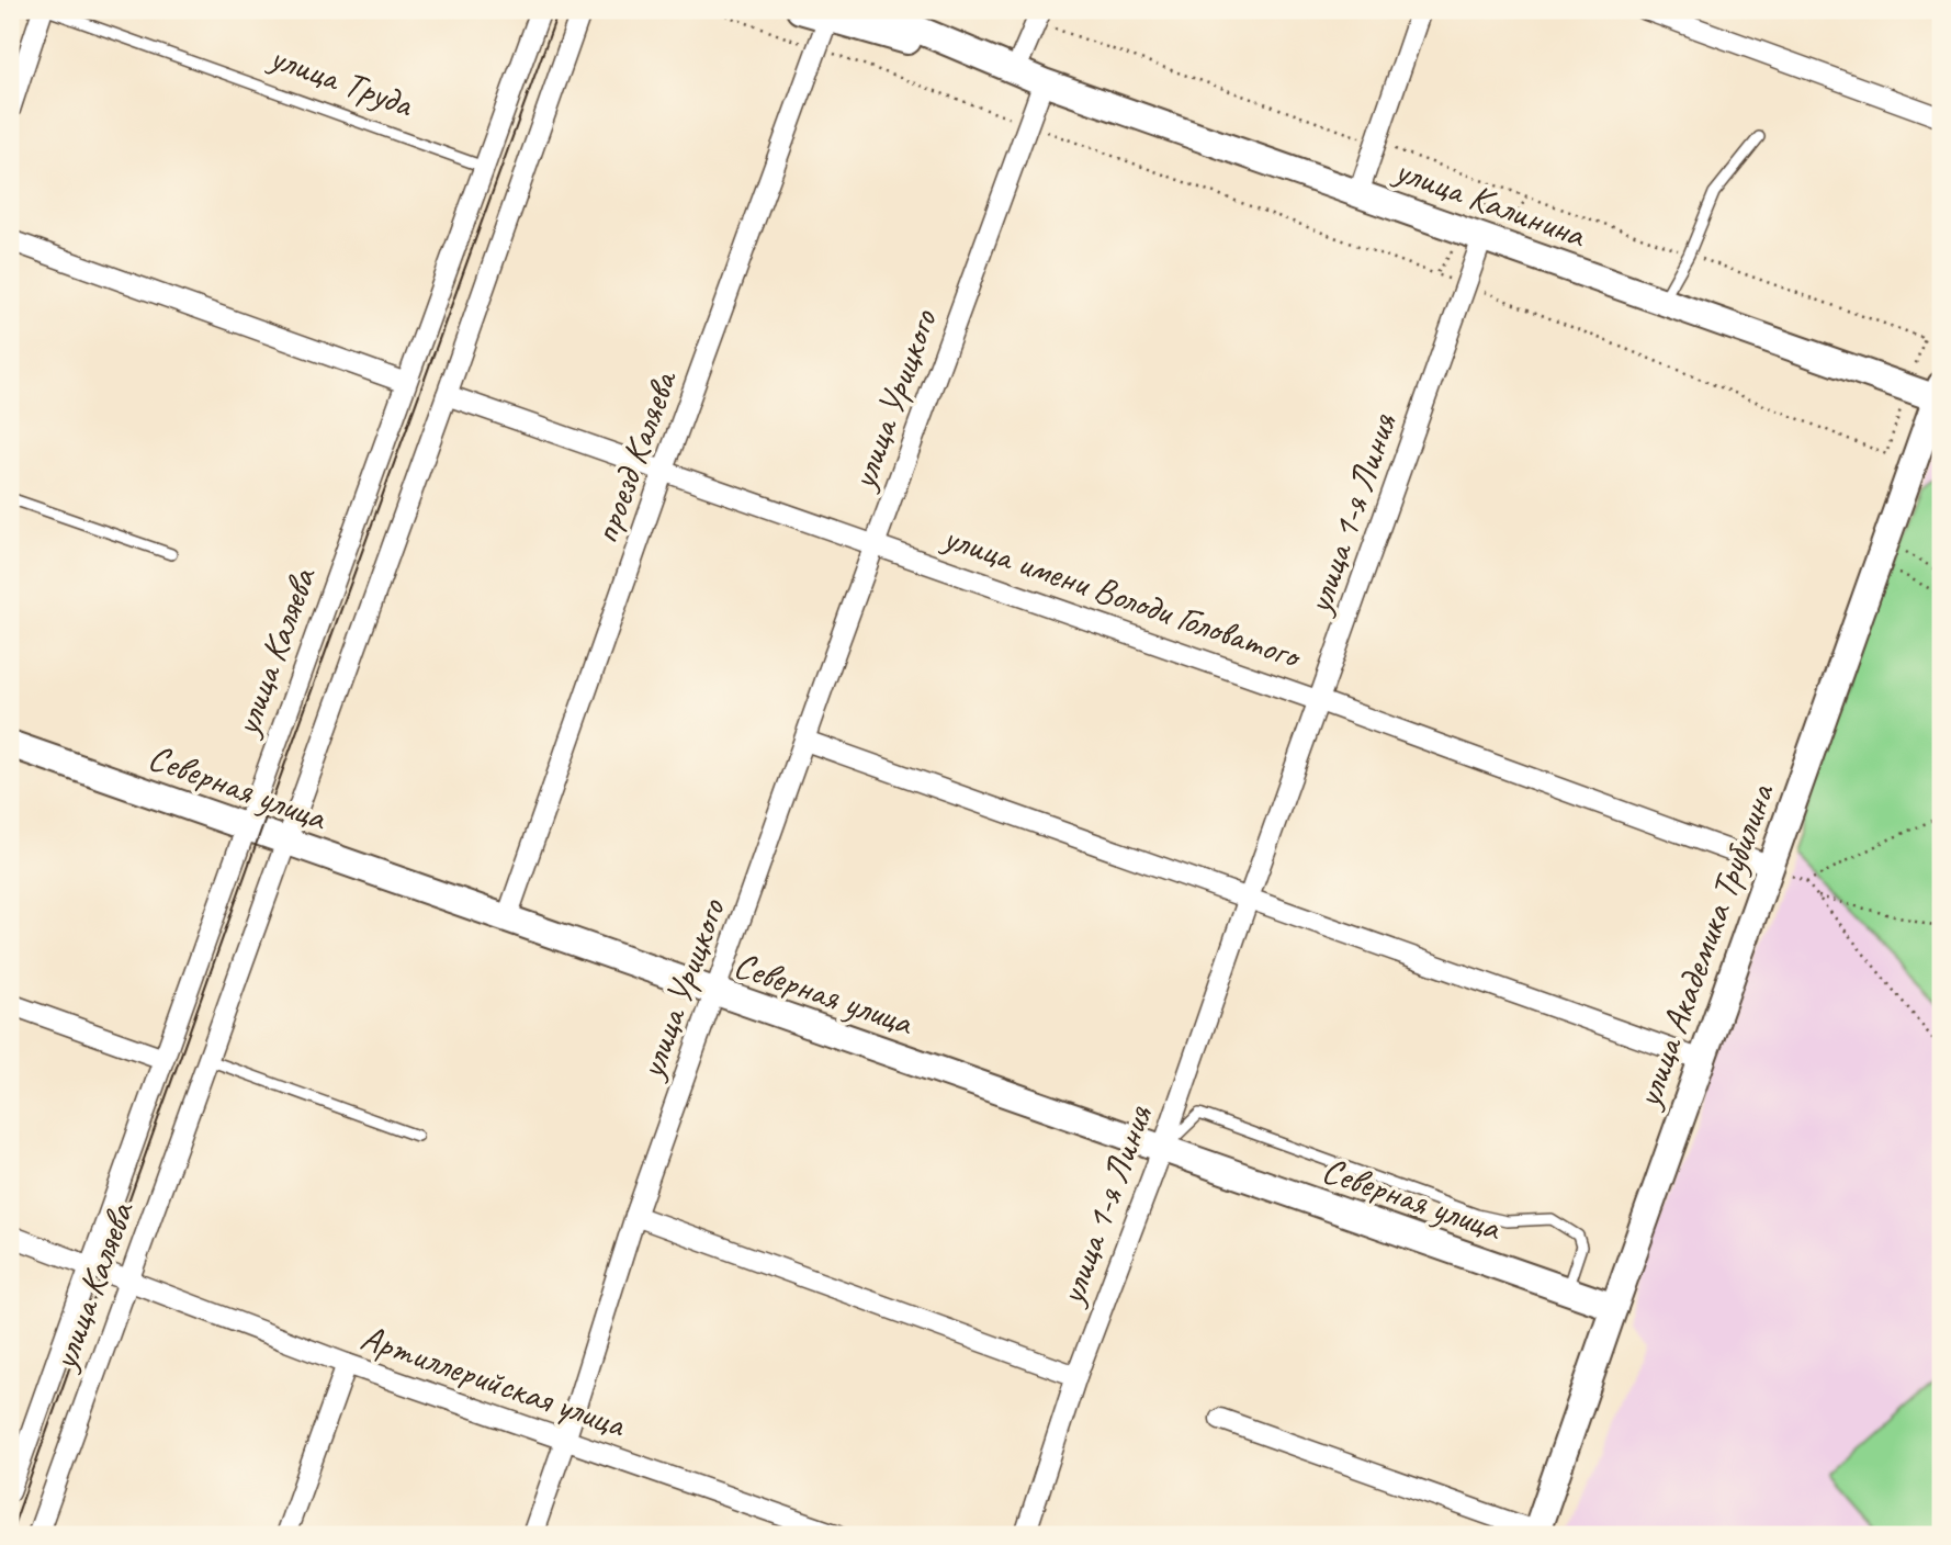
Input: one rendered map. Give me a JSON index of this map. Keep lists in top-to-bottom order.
{
  "streets": {
    "main road": ["улица Калинина", "Северная улица", "улица Академика Трубилина"],
    "street": [
      "улица Труда",
      "улица Урицкого",
      "проезд Каляева",
      "улица 1-я Линия",
      "улица имени Володи Головатого",
      "улица Каляева",
      "Артиллерийская улица"
    ]
  },
  "crossings": [
    ["улица Труда", "улица Каляева"],
    ["улица Калинина", "улица Урицкого"],
    ["улица Калинина", "проезд Каляева"],
    ["улица Калинина", "улица 1-я Линия"],
    ["улица Калинина", "улица Академика Трубилина"],
    ["улица Урицкого", "улица имени Володи Головатого"],
    ["улица Урицкого", "Северная улица"],
    ["улица Урицкого", "Артиллерийская улица"],
    ["проезд Каляева", "улица имени Володи Головатого"],
    ["проезд Каляева", "Северная улица"],
    ["улица 1-я Линия", "улица имени Володи Головатого"],
    ["улица 1-я Линия", "Северная улица"],
    ["улица имени Володи Головатого", "улица Каляева"],
    ["улица имени Володи Головатого", "улица Академика Трубилина"],
    ["улица Каляева", "Северная улица"],
    ["улица Каляева", "Артиллерийская улица"],
    ["Северная улица", "улица Академика Трубилина"]
  ]
}
